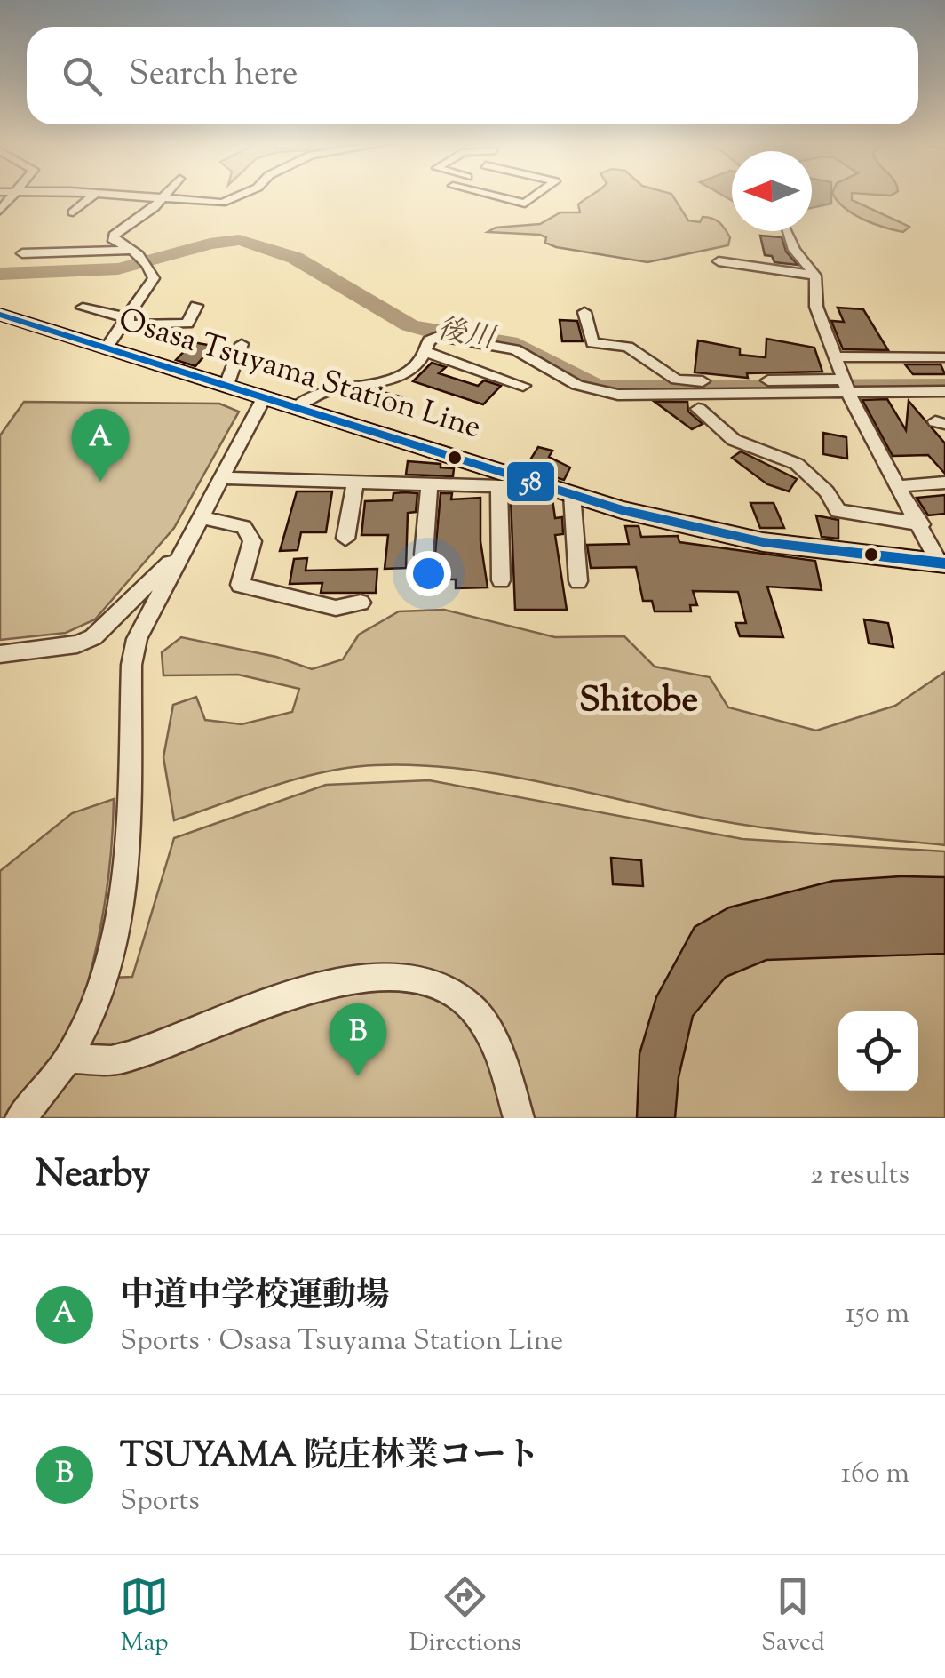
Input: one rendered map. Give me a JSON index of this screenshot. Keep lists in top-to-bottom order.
{
  "streets": {
    "main road": ["Osasa Tsuyama Station Line"]
  },
  "districts": ["Shitobe"],
  "water": ["後川"],
  "lines": ["transit line 58"],
  "north": "left",
  "page": {
    "search": "Search here",
    "pins": ["A", "B"],
    "heading": ["Nearby", "2 results"],
    "list": [
      {
        "mark": "A",
        "name": "中道中学校運動場",
        "note": "Sports · Osasa Tsuyama Station Line",
        "value": "150 m"
      },
      {
        "mark": "B",
        "name": "TSUYAMA 院庄林業コート",
        "note": "Sports",
        "value": "160 m"
      }
    ],
    "nav": ["Map", "Directions", "Saved"]
  }
}
